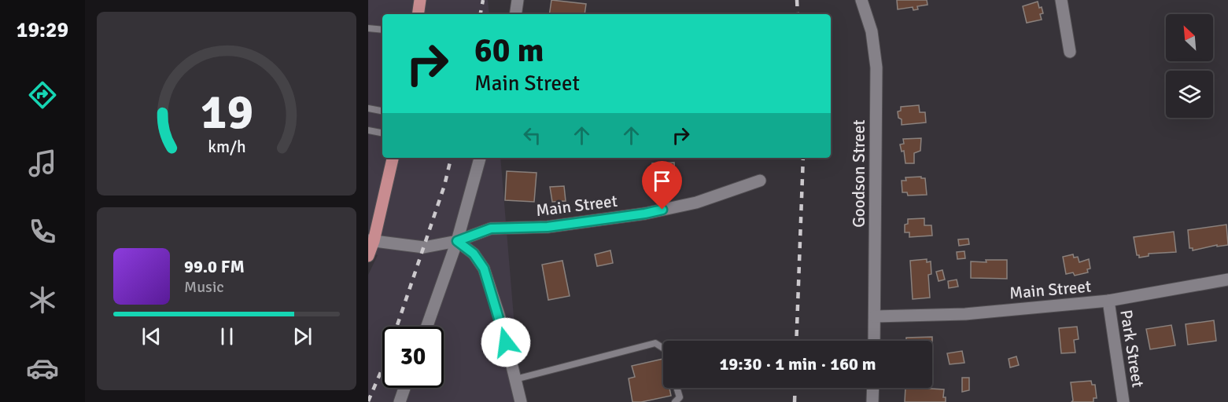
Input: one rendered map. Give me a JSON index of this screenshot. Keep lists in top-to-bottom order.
{
  "streets": {
    "street": ["Goodson Street", "Main Street", "Park Street"]
  },
  "crossings": [
    ["Goodson Street", "Main Street"],
    ["Main Street", "Park Street"]
  ],
  "north": "top left",
  "page": {
    "tabs": "19:29",
    "turn": ["60 m", "Main Street"],
    "song": ["99.0 FM", "Music"],
    "limit": "30",
    "trip": "19:30 · 1 min · 160 m",
    "gauge": ["19", "km/h"]
  }
}
